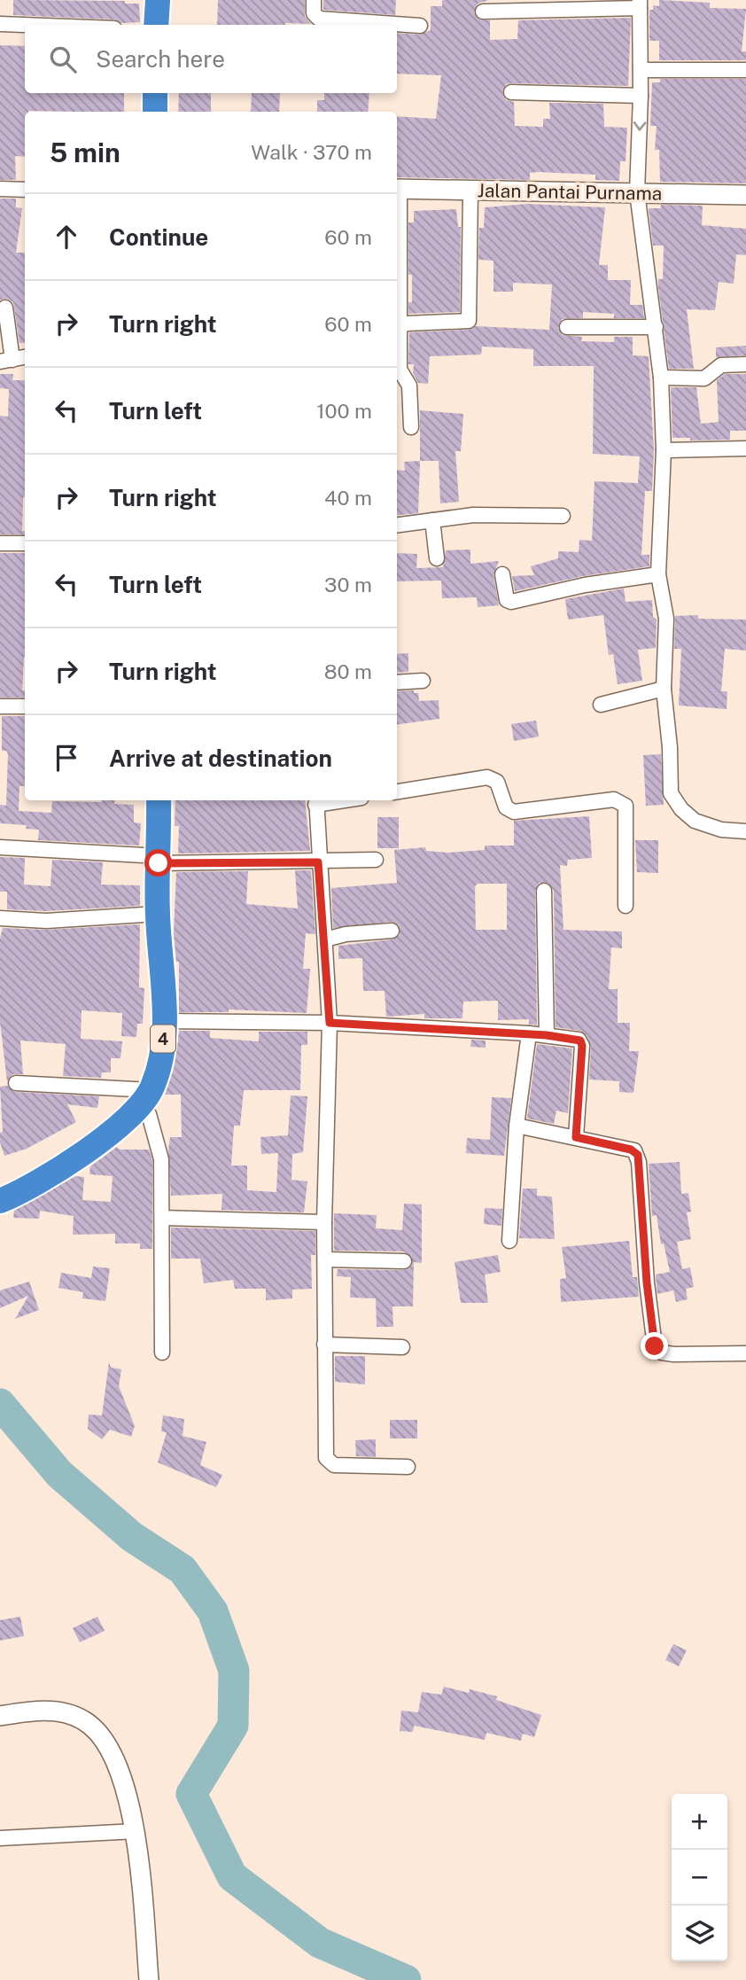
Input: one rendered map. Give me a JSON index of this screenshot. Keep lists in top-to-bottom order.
{
  "streets": {
    "highway": ["4"],
    "main road": ["Jalan Pantai Purnama"]
  },
  "page": {
    "search": "Search here",
    "heading": ["5 min", "Walk · 370 m"],
    "list": [
      ["Continue", "60 m"],
      ["Turn right", "60 m"],
      ["Turn left", "100 m"],
      ["Turn right", "40 m"],
      ["Turn left", "30 m"],
      ["Turn right", "80 m"],
      "Arrive at destination"
    ],
    "map_buttons": ["+", "−"]
  }
}
